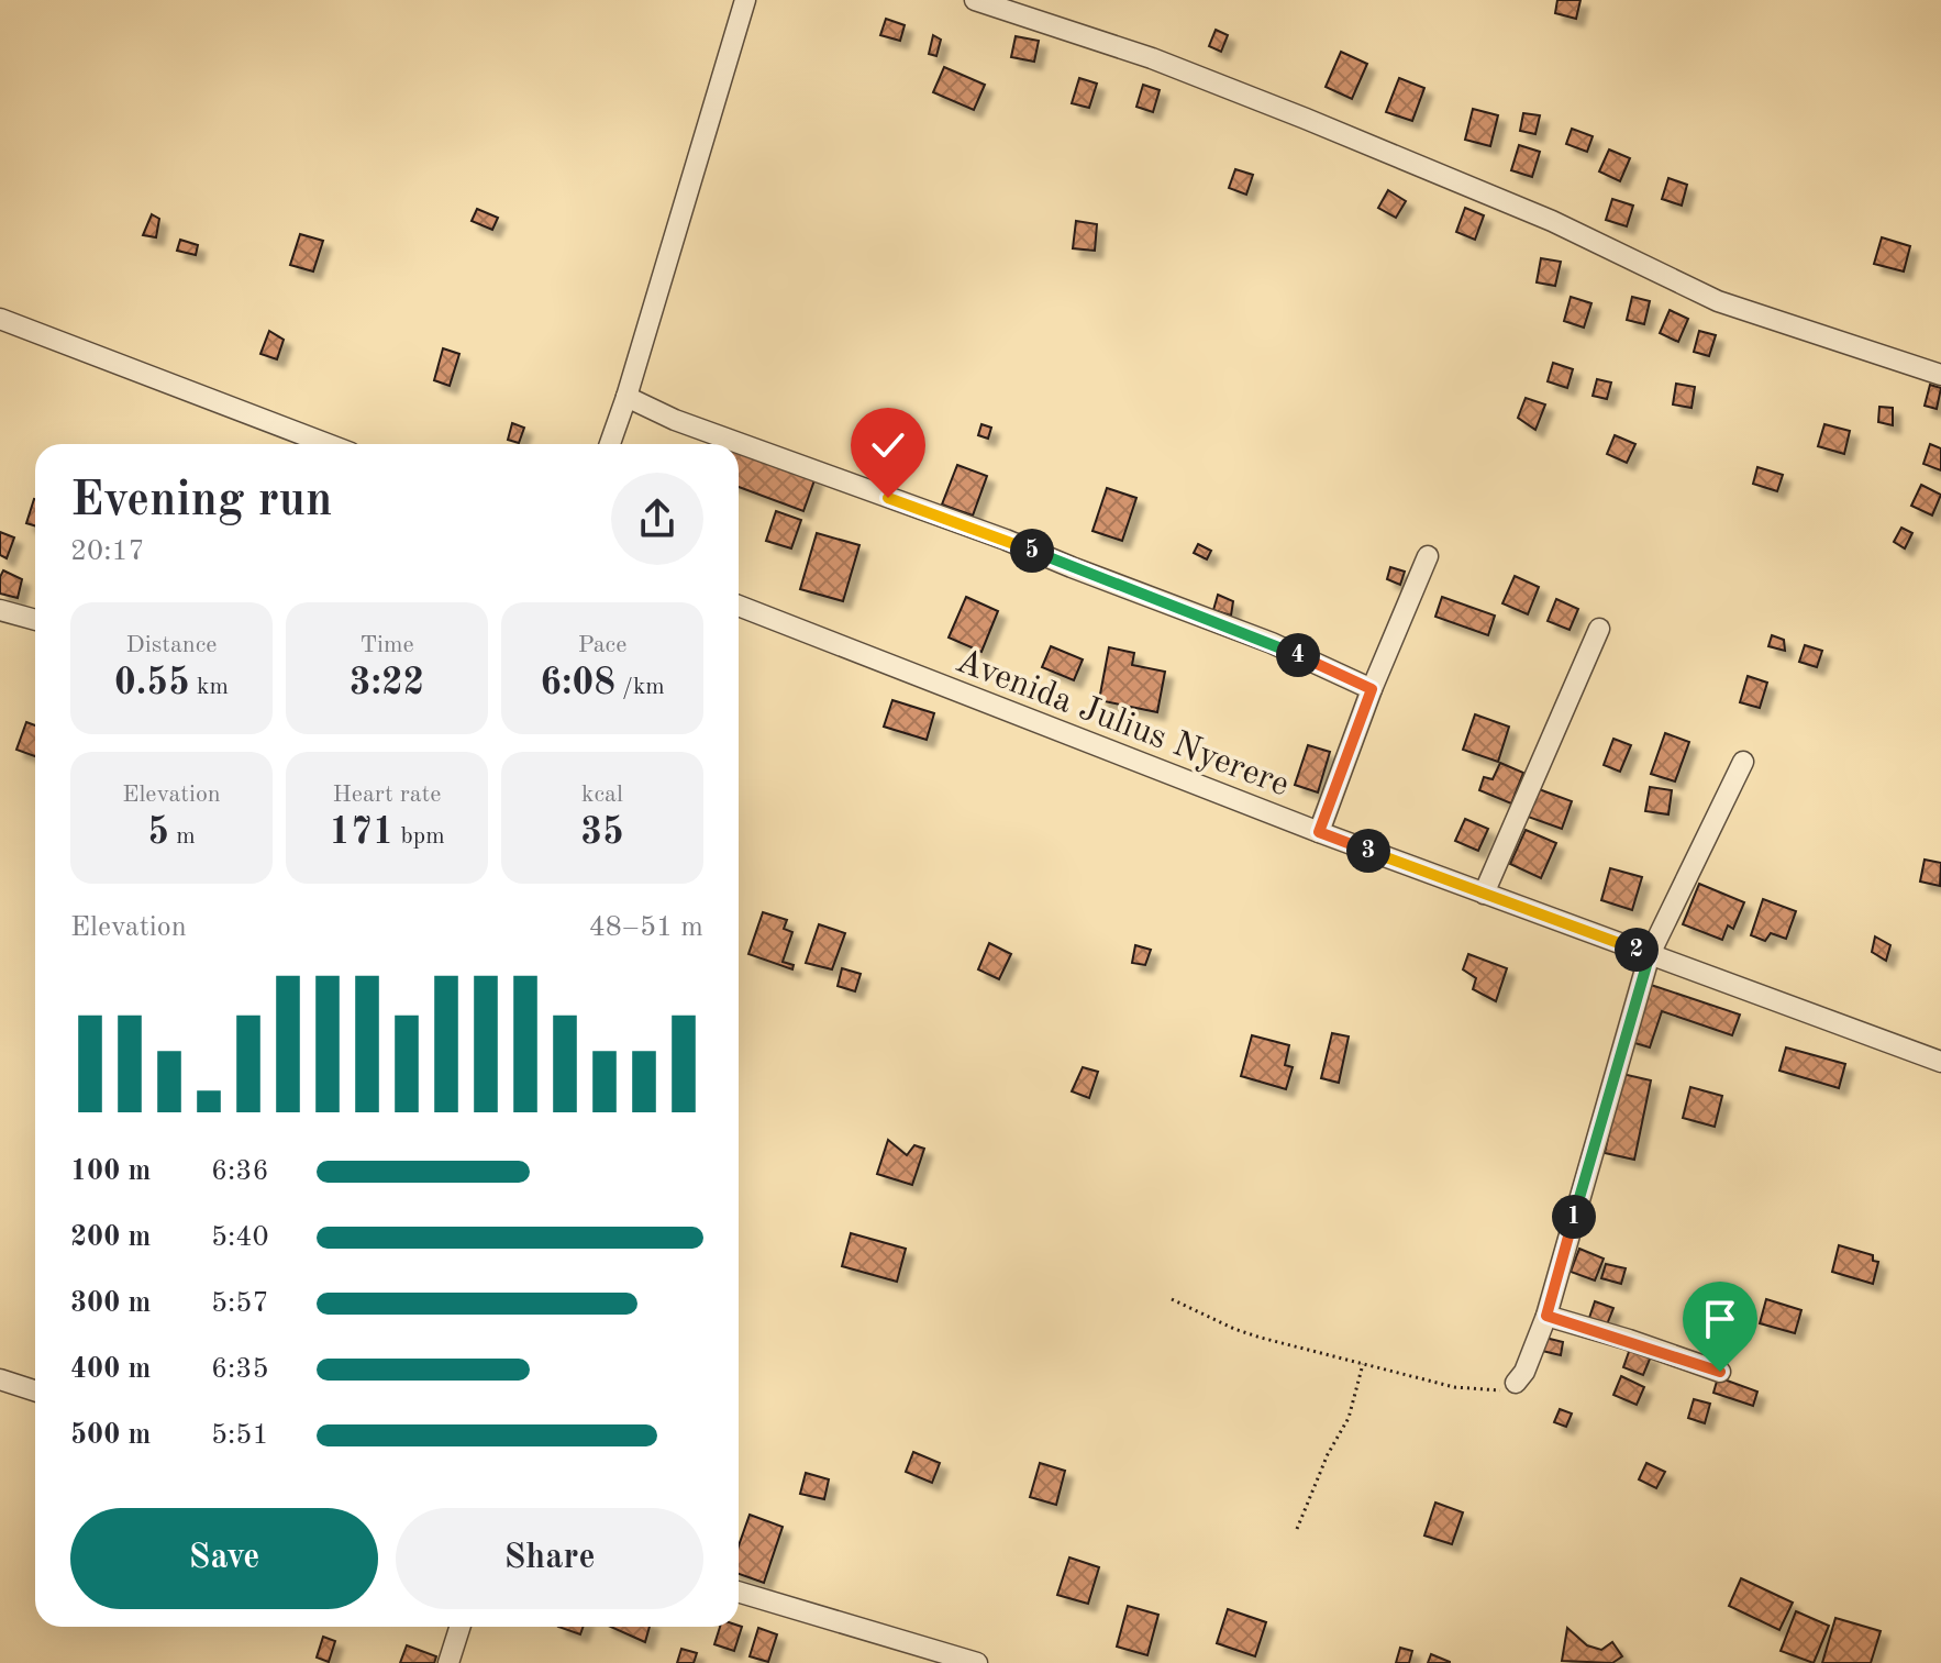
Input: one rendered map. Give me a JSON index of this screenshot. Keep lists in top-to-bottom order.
{
  "streets": {
    "street": ["Avenida Julius Nyerere"]
  },
  "page": {
    "heading": ["Evening run", "20:17"],
    "pins": [
      "5",
      "4",
      "3",
      "2",
      "1"
    ],
    "stats": [
      ["Distance", "0.55 km"],
      ["Time", "3:22"],
      ["Pace", "6:08 /km"],
      ["Elevation", "5 m"],
      ["Heart rate", "171 bpm"],
      ["kcal", "35"]
    ],
    "chart": ["Elevation", "48–51 m"],
    "list": [
      {
        "name": "100 m",
        "note": "6:36"
      },
      {
        "name": "200 m",
        "note": "5:40"
      },
      {
        "name": "300 m",
        "note": "5:57"
      },
      {
        "name": "400 m",
        "note": "6:35"
      },
      {
        "name": "500 m",
        "note": "5:51"
      }
    ],
    "buttons": ["Save", "Share"]
  }
}
